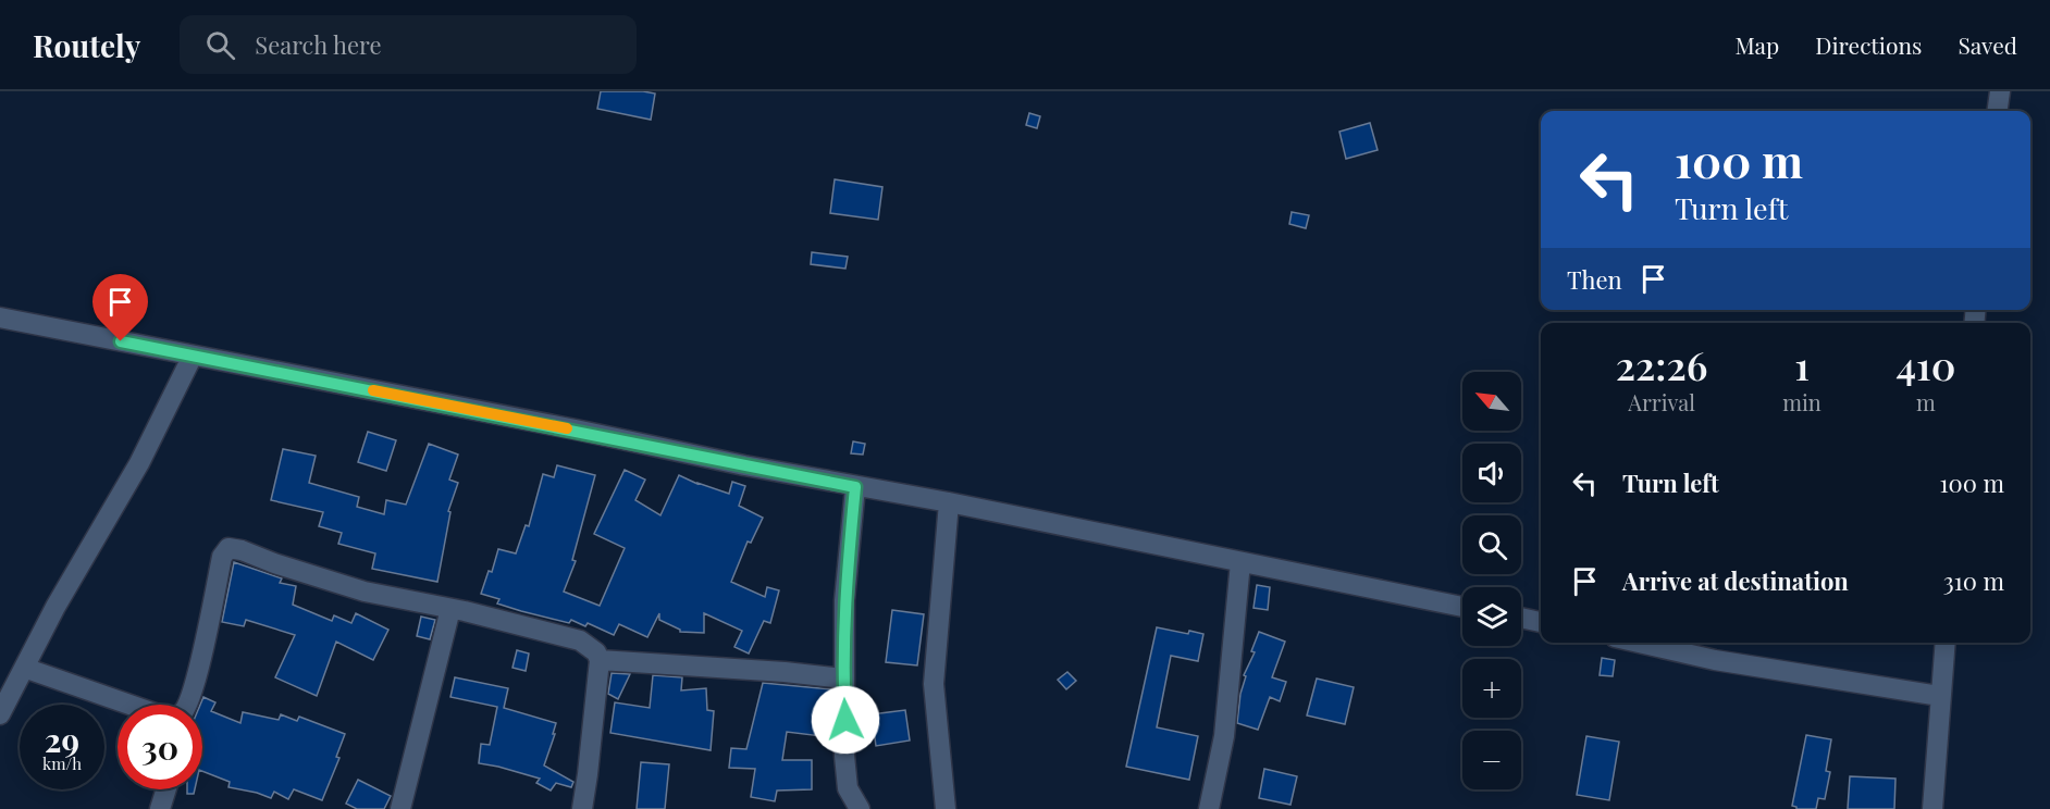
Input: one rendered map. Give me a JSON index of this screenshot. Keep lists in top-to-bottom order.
{
  "north": "top left",
  "page": {
    "header": "Routely",
    "search": "Search here",
    "nav": ["Map", "Directions", "Saved"],
    "turn": ["100 m", "Turn left"],
    "then": "Then",
    "eta": [
      "22:26",
      "Arrival",
      "1",
      "min",
      "410",
      "m"
    ],
    "map_buttons": ["+", "−"],
    "list": [
      {
        "name": "Turn left",
        "value": "100 m"
      },
      {
        "name": "Arrive at destination",
        "value": "310 m"
      }
    ],
    "speed": "29 km/h",
    "limit": "30"
  }
}
